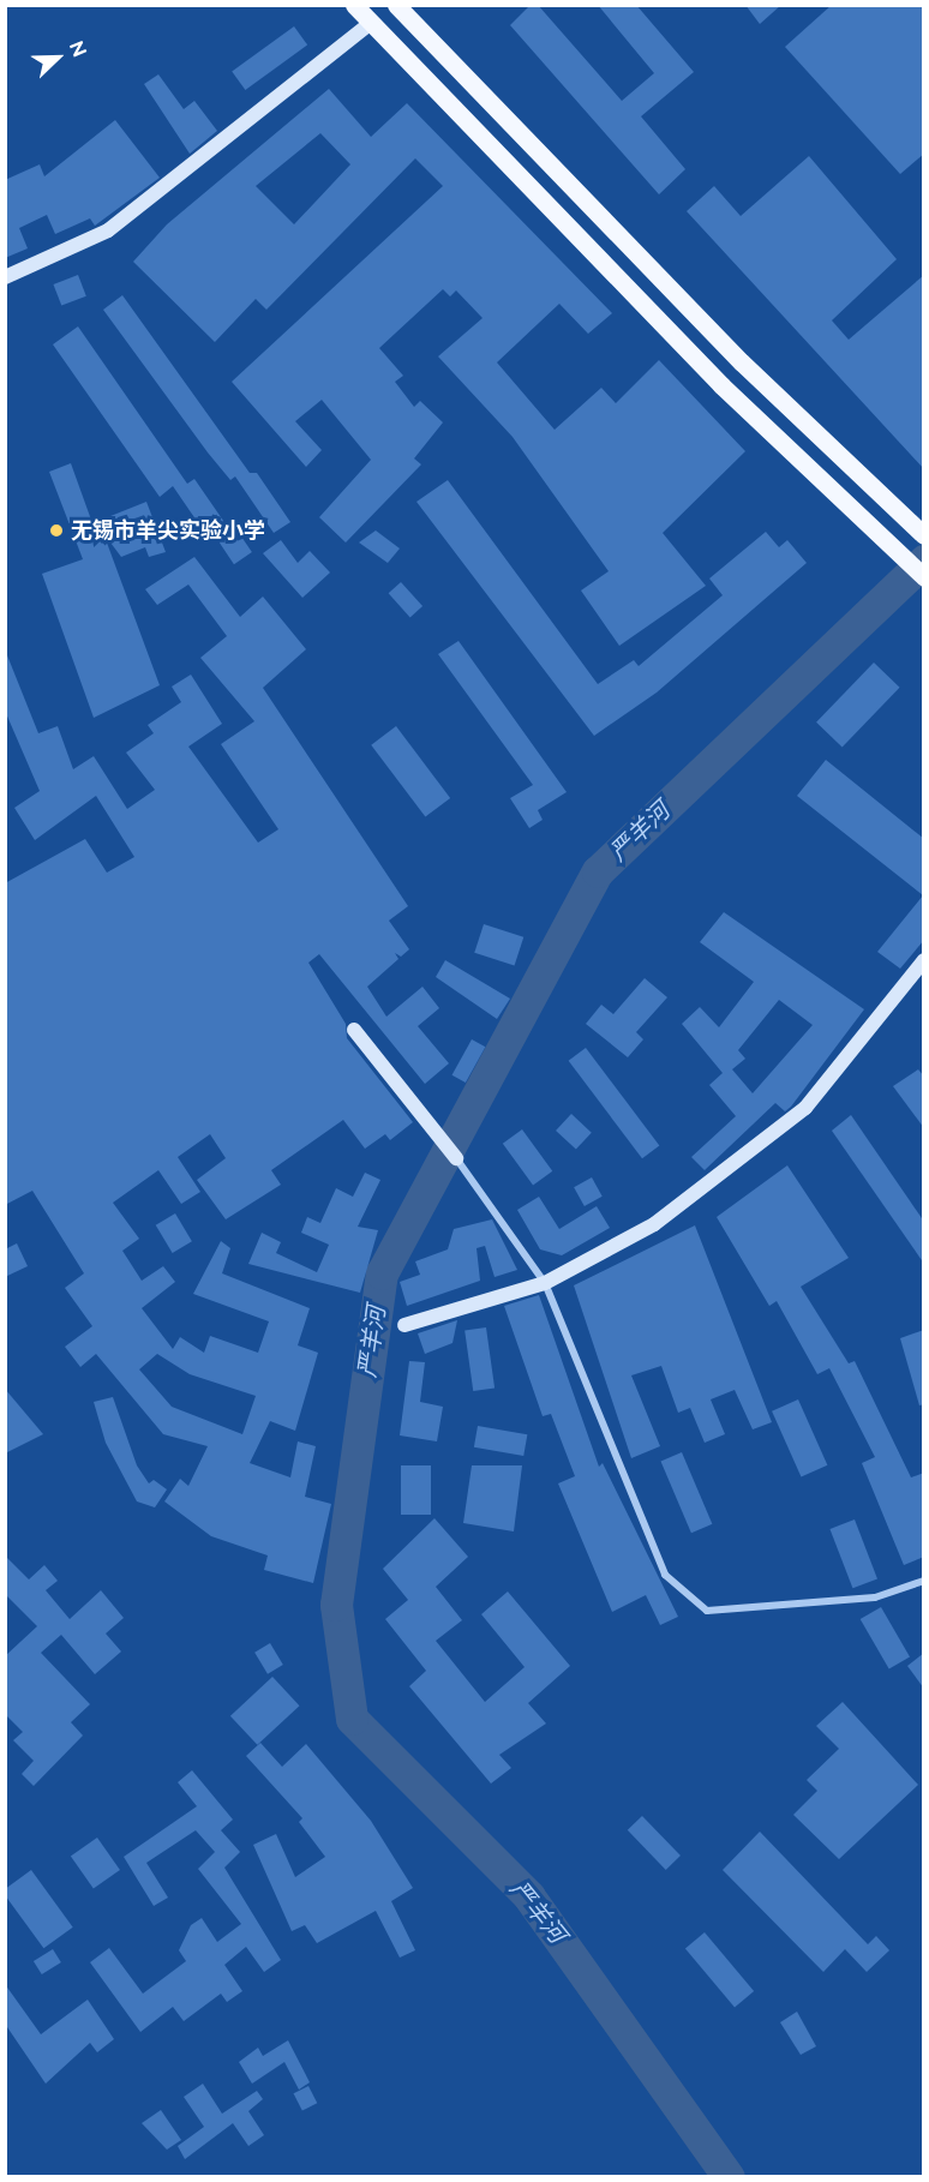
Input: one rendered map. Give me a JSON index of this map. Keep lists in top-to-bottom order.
{
  "water": ["严羊河"],
  "places": ["无锡市羊尖实验小学"],
  "north": "top right"
}
